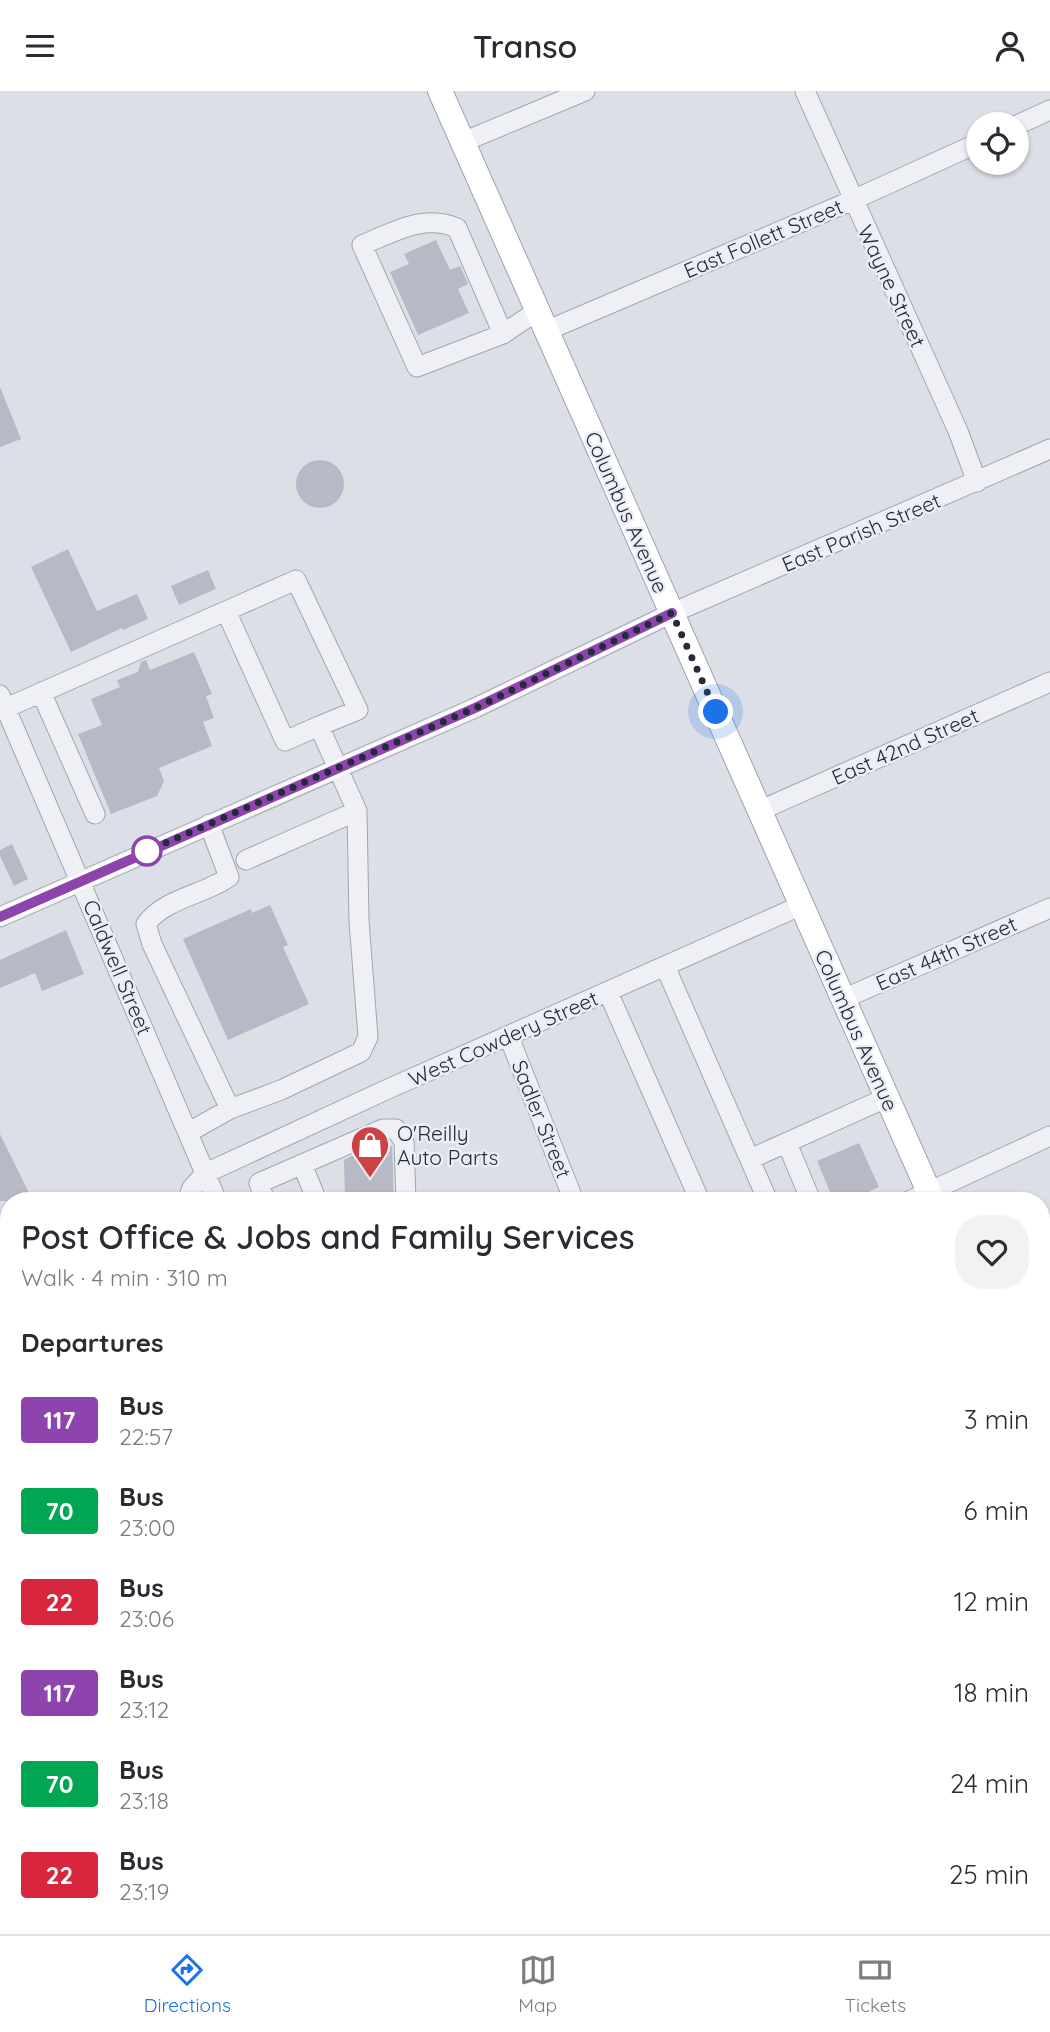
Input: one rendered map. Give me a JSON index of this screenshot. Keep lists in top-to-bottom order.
{
  "streets": {
    "main road": ["Columbus Avenue"],
    "street": [
      "East Follett Street",
      "Wayne Street",
      "East Parish Street",
      "East 42nd Street",
      "East 44th Street",
      "Caldwell Street",
      "West Cowdery Street",
      "Sadler Street"
    ]
  },
  "crossings": [
    ["East Follett Street", "Wayne Street"],
    ["East Follett Street", "Columbus Avenue"],
    ["Wayne Street", "East Parish Street"],
    ["Columbus Avenue", "East Parish Street"],
    ["Columbus Avenue", "East 42nd Street"],
    ["Columbus Avenue", "East 44th Street"],
    ["Columbus Avenue", "West Cowdery Street"],
    ["East Parish Street", "Caldwell Street"],
    ["Caldwell Street", "West Cowdery Street"],
    ["West Cowdery Street", "Sadler Street"]
  ],
  "places": {
    "shop": ["O'Reilly Auto Parts"]
  },
  "lines": ["bus line 117"],
  "page": {
    "header": "Transo",
    "heading": [
      ["Post Office & Jobs and Family Services", "Walk · 4 min · 310 m"],
      "Departures"
    ],
    "list": [
      {
        "mark": "117",
        "name": "Bus",
        "note": "22:57",
        "value": "3 min"
      },
      {
        "mark": "70",
        "name": "Bus",
        "note": "23:00",
        "value": "6 min"
      },
      {
        "mark": "22",
        "name": "Bus",
        "note": "23:06",
        "value": "12 min"
      },
      {
        "mark": "117",
        "name": "Bus",
        "note": "23:12",
        "value": "18 min"
      },
      {
        "mark": "70",
        "name": "Bus",
        "note": "23:18",
        "value": "24 min"
      },
      {
        "mark": "22",
        "name": "Bus",
        "note": "23:19",
        "value": "25 min"
      }
    ],
    "tabs": ["Directions", "Map", "Tickets"]
  }
}
